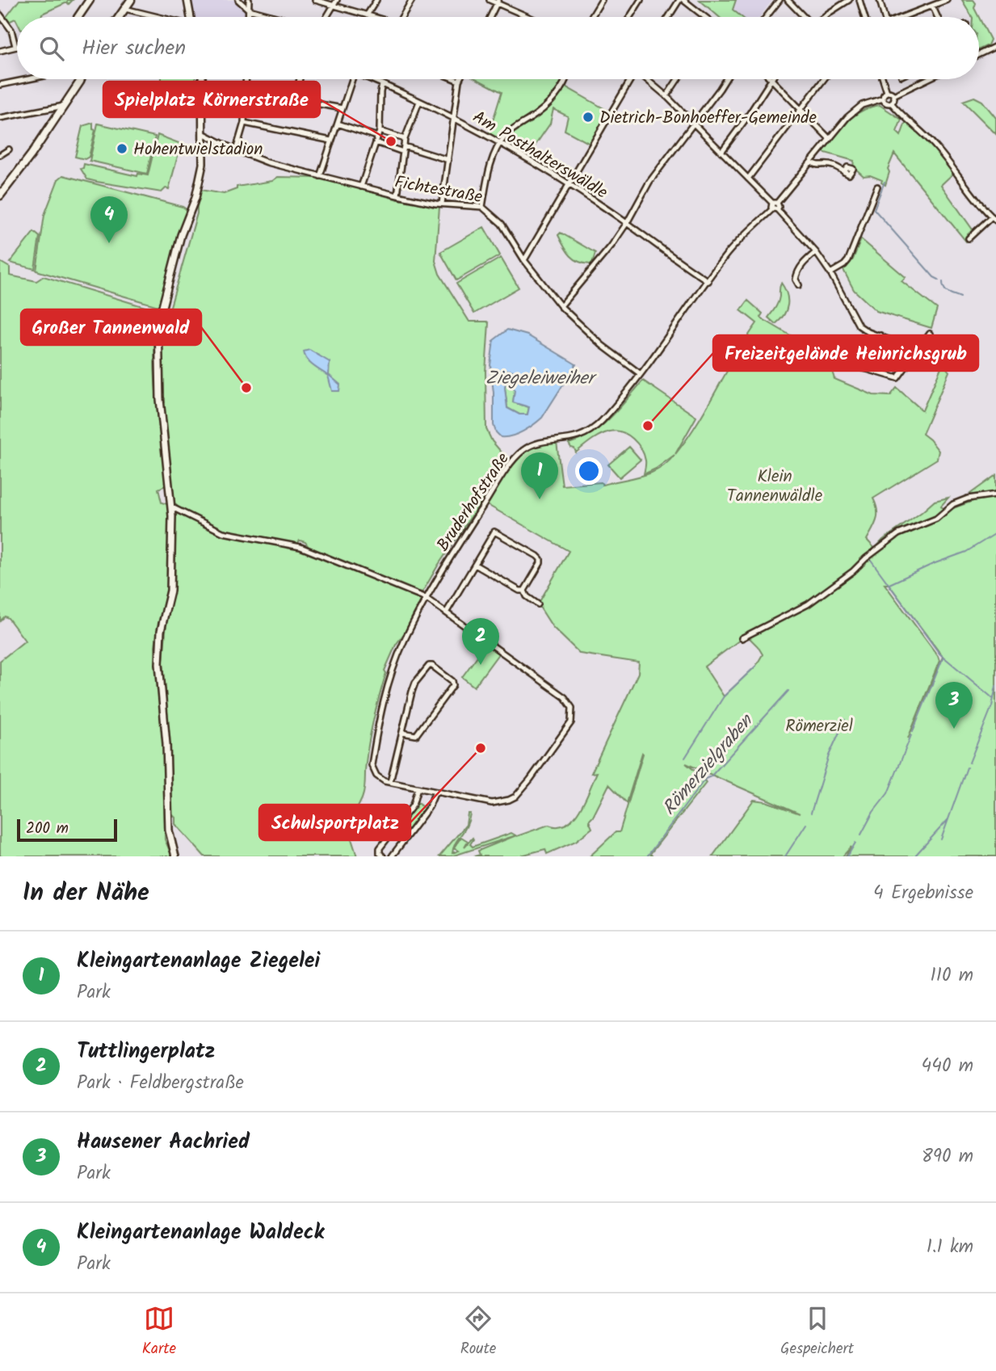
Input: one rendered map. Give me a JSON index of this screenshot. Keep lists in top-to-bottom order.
{
  "streets": {
    "street": ["Am Posthalterswäldle", "Fichtestraße", "Bruderhofstraße"]
  },
  "crossings": [
    ["Am Posthalterswäldle", "Bruderhofstraße"],
    ["Fichtestraße", "Bruderhofstraße"]
  ],
  "water": ["Ziegeleiweiher", "Römerzielgraben"],
  "parks": ["Klein Tannenwäldle", "Römerziel"],
  "places": [
    "Dietrich-Bonhoeffer-Gemeinde",
    "Spielplatz Körnerstraße",
    "Hohentwielstadion",
    "Großer Tannenwald",
    "Freizeitgelände Heinrichsgrub",
    "Schulsportplatz"
  ],
  "scale_bar": "200 m",
  "page": {
    "search": "Hier suchen",
    "pins": [
      "4",
      "1",
      "2",
      "3"
    ],
    "scale": "200 m",
    "heading": ["In der Nähe", "4 Ergebnisse"],
    "list": [
      {
        "mark": "1",
        "name": "Kleingartenanlage Ziegelei",
        "note": "Park",
        "value": "110 m"
      },
      {
        "mark": "2",
        "name": "Tuttlingerplatz",
        "note": "Park · Feldbergstraße",
        "value": "440 m"
      },
      {
        "mark": "3",
        "name": "Hausener Aachried",
        "note": "Park",
        "value": "890 m"
      },
      {
        "mark": "4",
        "name": "Kleingartenanlage Waldeck",
        "note": "Park",
        "value": "1.1 km"
      }
    ],
    "nav": ["Karte", "Route", "Gespeichert"]
  }
}
